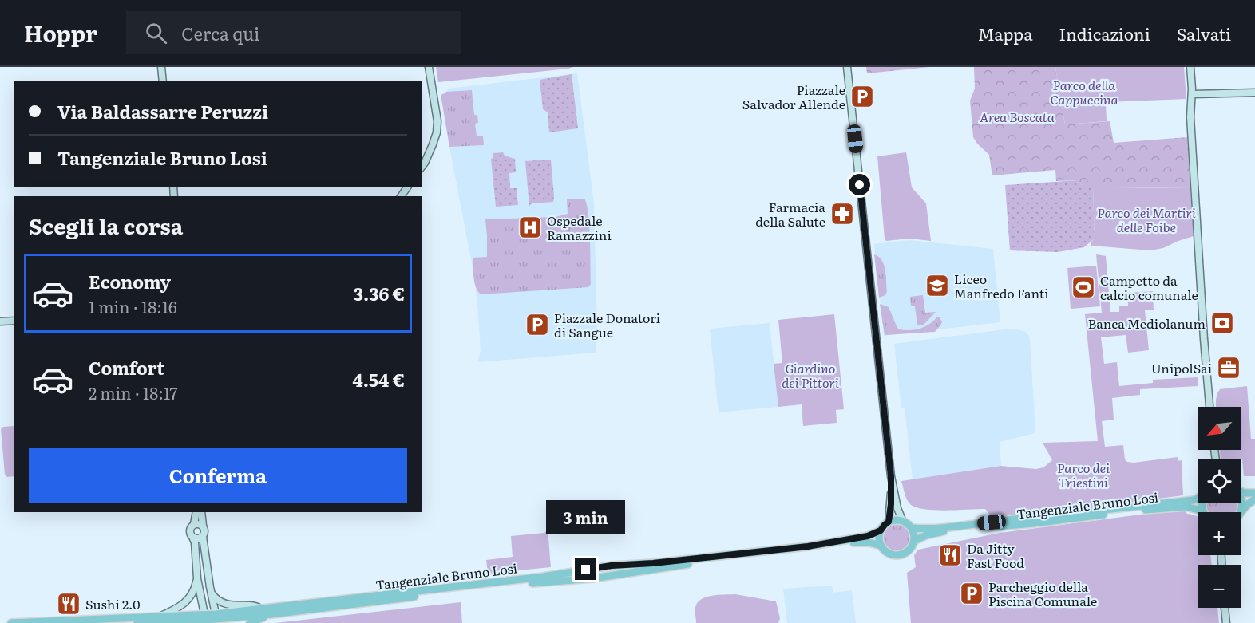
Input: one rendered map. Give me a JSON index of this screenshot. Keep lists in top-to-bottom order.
{
  "streets": {
    "main road": ["Tangenziale Bruno Losi"]
  },
  "parks": [
    "Parco della Cappuccina",
    "Area Boscata",
    "Parco dei Martiri delle Foibe",
    "Giardino dei Pittori",
    "Parco dei Triestini"
  ],
  "places": {
    "parking": ["Piazzale Salvador Allende", "Piazzale Donatori di Sangue", "Parcheggio della Piscina Comunale"],
    "pharmacy": ["Farmacia della Salute"],
    "hospital": ["Ospedale Ramazzini"],
    "school or university": ["Liceo Manfredo Fanti"],
    "sports": ["Campetto da calcio comunale"],
    "bank": ["Banca Mediolanum"],
    "office": ["UnipolSai"],
    "restaurant": ["Da Jitty Fast Food", "Sushi 2.0"]
  },
  "north": "bottom left",
  "page": {
    "header": "Hoppr",
    "search": "Cerca qui",
    "nav": ["Mappa", "Indicazioni", "Salvati"],
    "banner": ["Via Baldassarre Peruzzi", "Tangenziale Bruno Losi"],
    "heading": "Scegli la corsa",
    "list": [
      {
        "name": "Economy",
        "note": "1 min · 18:16",
        "value": "3.36 €"
      },
      {
        "name": "Comfort",
        "note": "2 min · 18:17",
        "value": "4.54 €"
      }
    ],
    "map_buttons": ["+", "−"],
    "buttons": "Conferma",
    "bubble": "3 min"
  }
}
